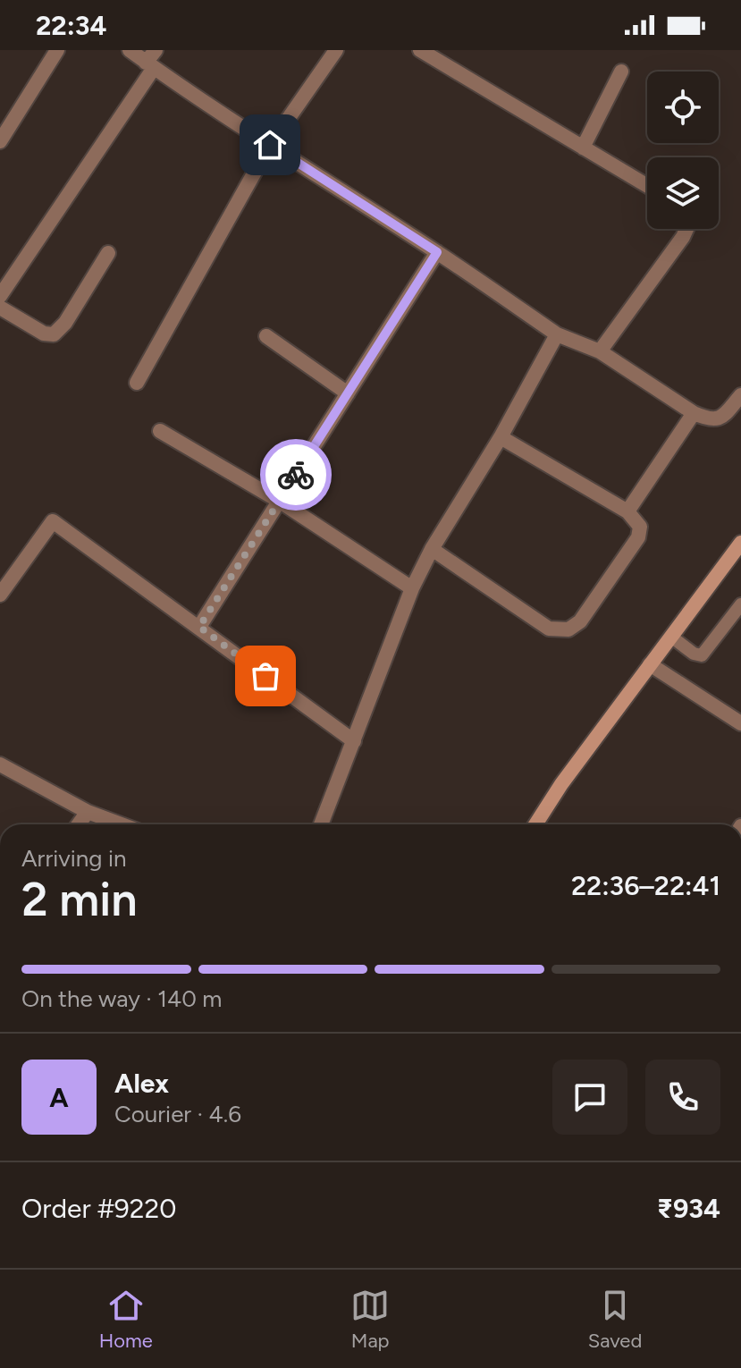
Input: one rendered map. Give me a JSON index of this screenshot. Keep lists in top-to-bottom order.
{
  "page": {
    "status": "22:34",
    "heading": ["2 min", "Arriving in", "22:36–22:41"],
    "panel": [
      "Alex",
      "Courier · 4.6",
      "Order #9220",
      "₹934"
    ],
    "bar": "On the way · 140 m",
    "round": "A",
    "tabs": ["Home", "Map", "Saved"]
  }
}
